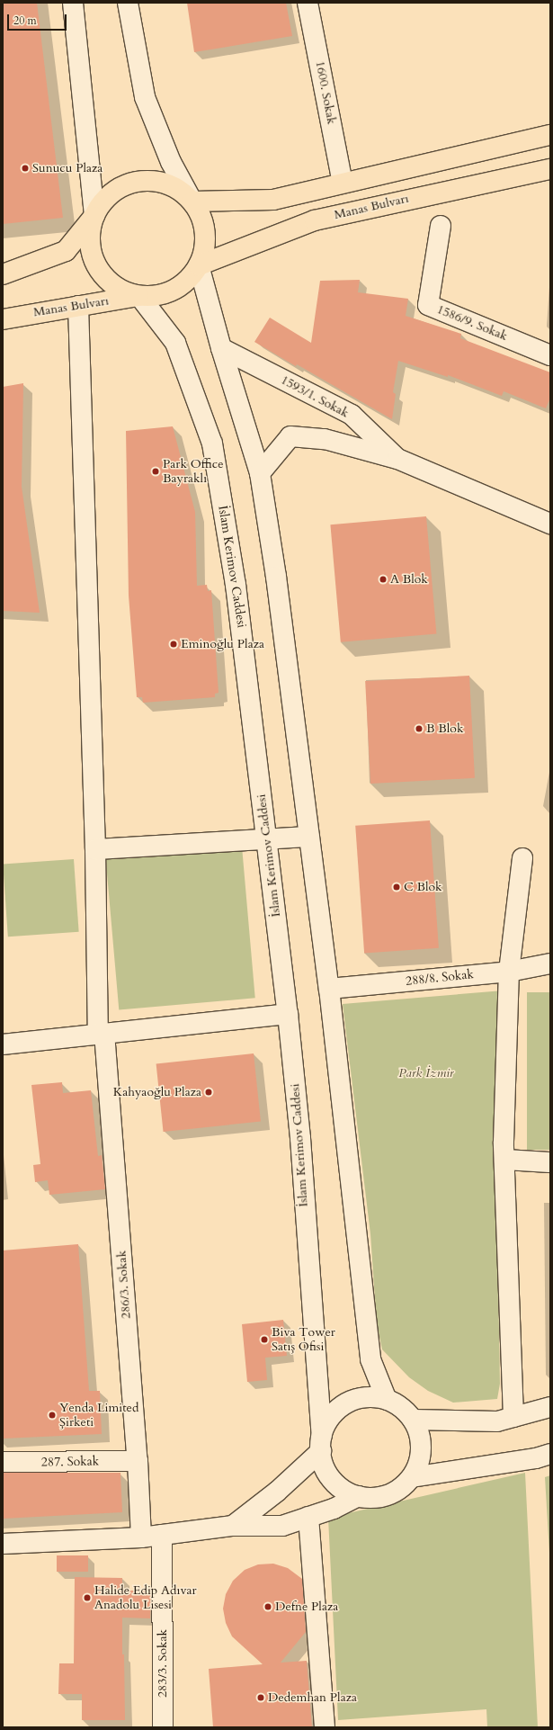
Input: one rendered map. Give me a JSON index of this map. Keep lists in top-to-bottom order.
{
  "streets": {
    "main road": ["Manas Bulvarı"],
    "street": [
      "1600. Sokak",
      "1586/9. Sokak",
      "1593/1. Sokak",
      "İslam Kerimov Caddesi",
      "288/8. Sokak",
      "286/3. Sokak",
      "287. Sokak",
      "283/3. Sokak"
    ]
  },
  "crossings": [
    ["Manas Bulvarı", "İslam Kerimov Caddesi"],
    ["Manas Bulvarı", "286/3. Sokak"],
    ["286/3. Sokak", "287. Sokak"]
  ],
  "parks": ["Park İzmir"],
  "places": [
    "Sunucu Plaza",
    "Park Office Bayraklı",
    "A Blok",
    "Eminoğlu Plaza",
    "B Blok",
    "C Blok",
    "Kahyaoğlu Plaza",
    "Biva Tower Satış Ofisi",
    "Yenda Limited Şirketi",
    "Halide Edip Adıvar Anadolu Lisesi",
    "Defne Plaza",
    "Dedemhan Plaza"
  ],
  "scale_bar": "20 m"
}
